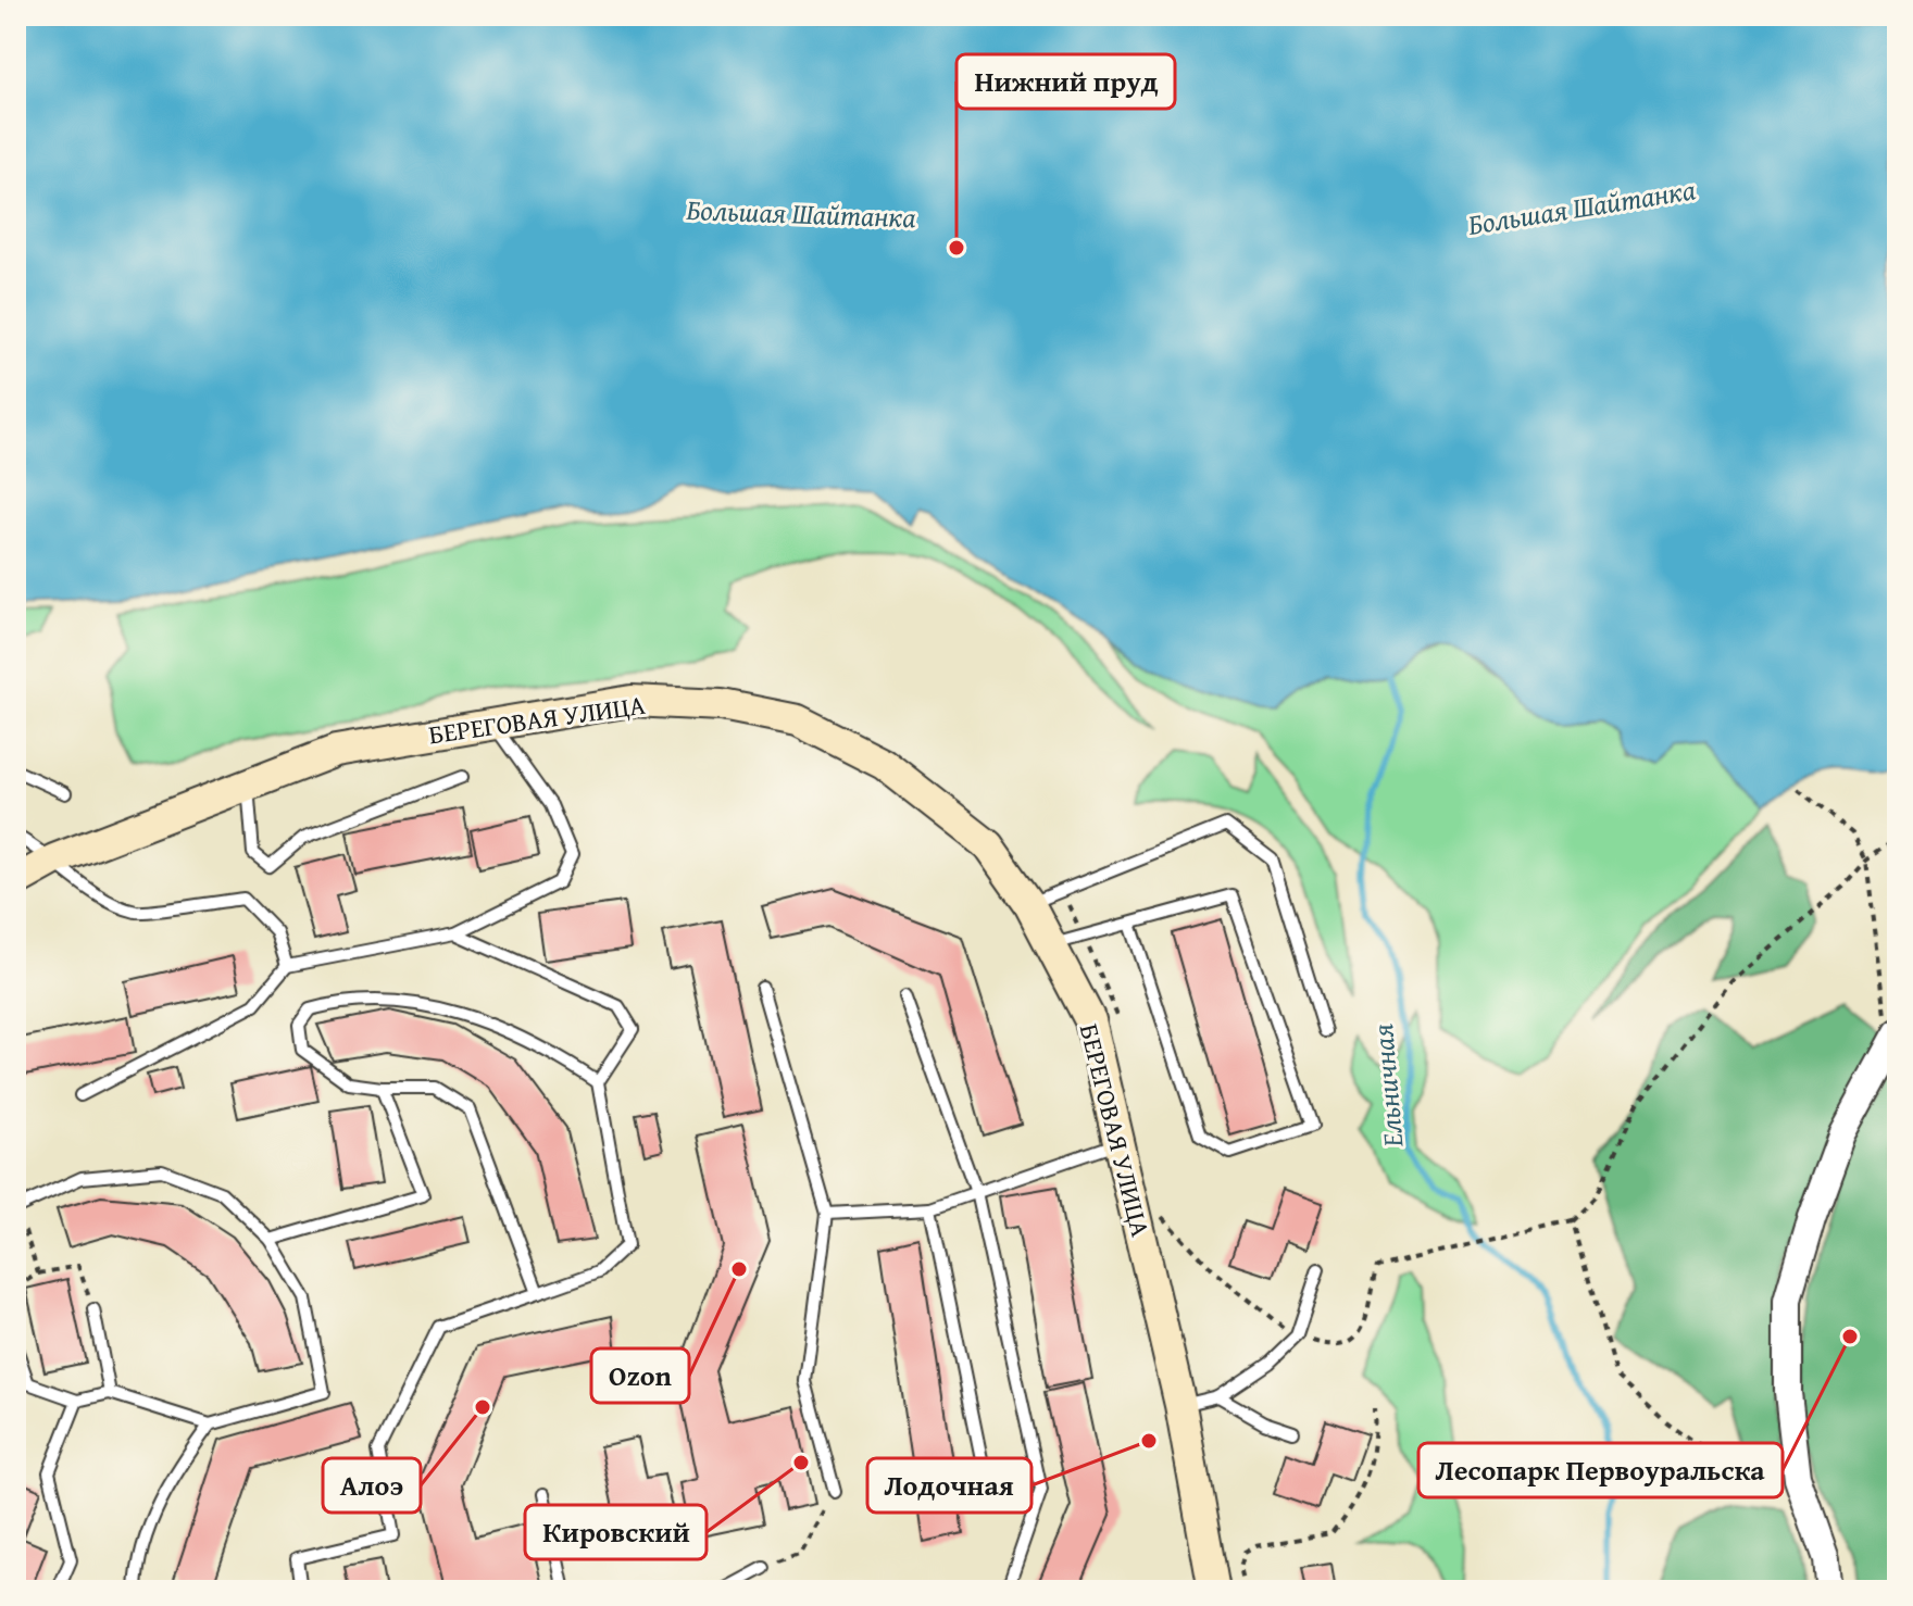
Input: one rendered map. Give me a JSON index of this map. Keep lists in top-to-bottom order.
{
  "streets": {
    "main road": ["БЕРЕГОВАЯ УЛИЦА"]
  },
  "water": ["Большая Шайтанка", "Ельничная"],
  "places": [
    "Нижний пруд",
    "Ozon",
    "Лесопарк Первоуральска",
    "Алоэ",
    "Лодочная",
    "Кировский"
  ]
}
